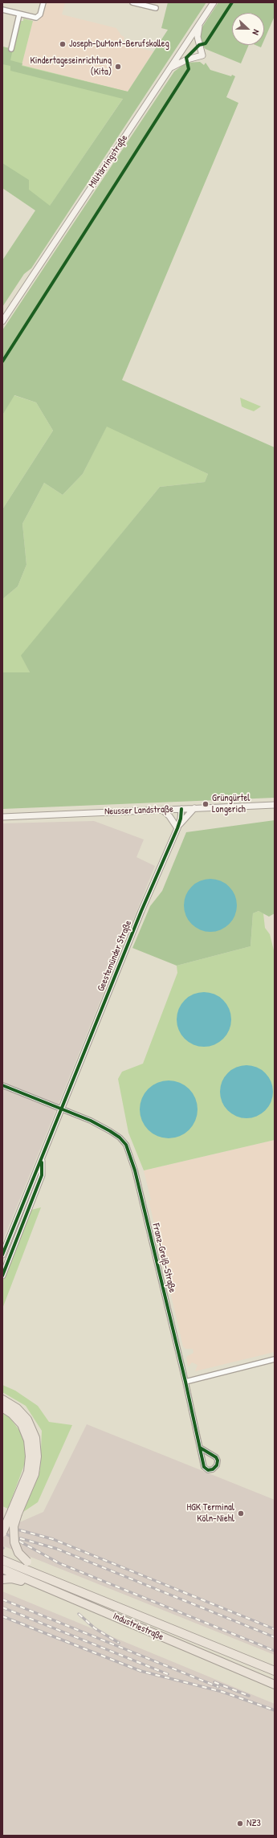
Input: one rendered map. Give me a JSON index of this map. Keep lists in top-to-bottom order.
{
  "streets": {
    "highway": ["Industriestraße"],
    "main road": ["Militärringstraße", "Neusser Landstraße", "Geestemünder Straße"],
    "street": ["Franz-Greiß-Straße"]
  },
  "crossings": [
    ["Neusser Landstraße", "Geestemünder Straße"],
    ["Geestemünder Straße", "Franz-Greiß-Straße"]
  ],
  "places": [
    "Joseph-DuMont-Berufskolleg",
    "Kindertageseinrichtung (Kita)",
    "Grüngürtel Longerich",
    "HGK Terminal Köln-Niehl",
    "NZ3"
  ],
  "north": "right"
}
